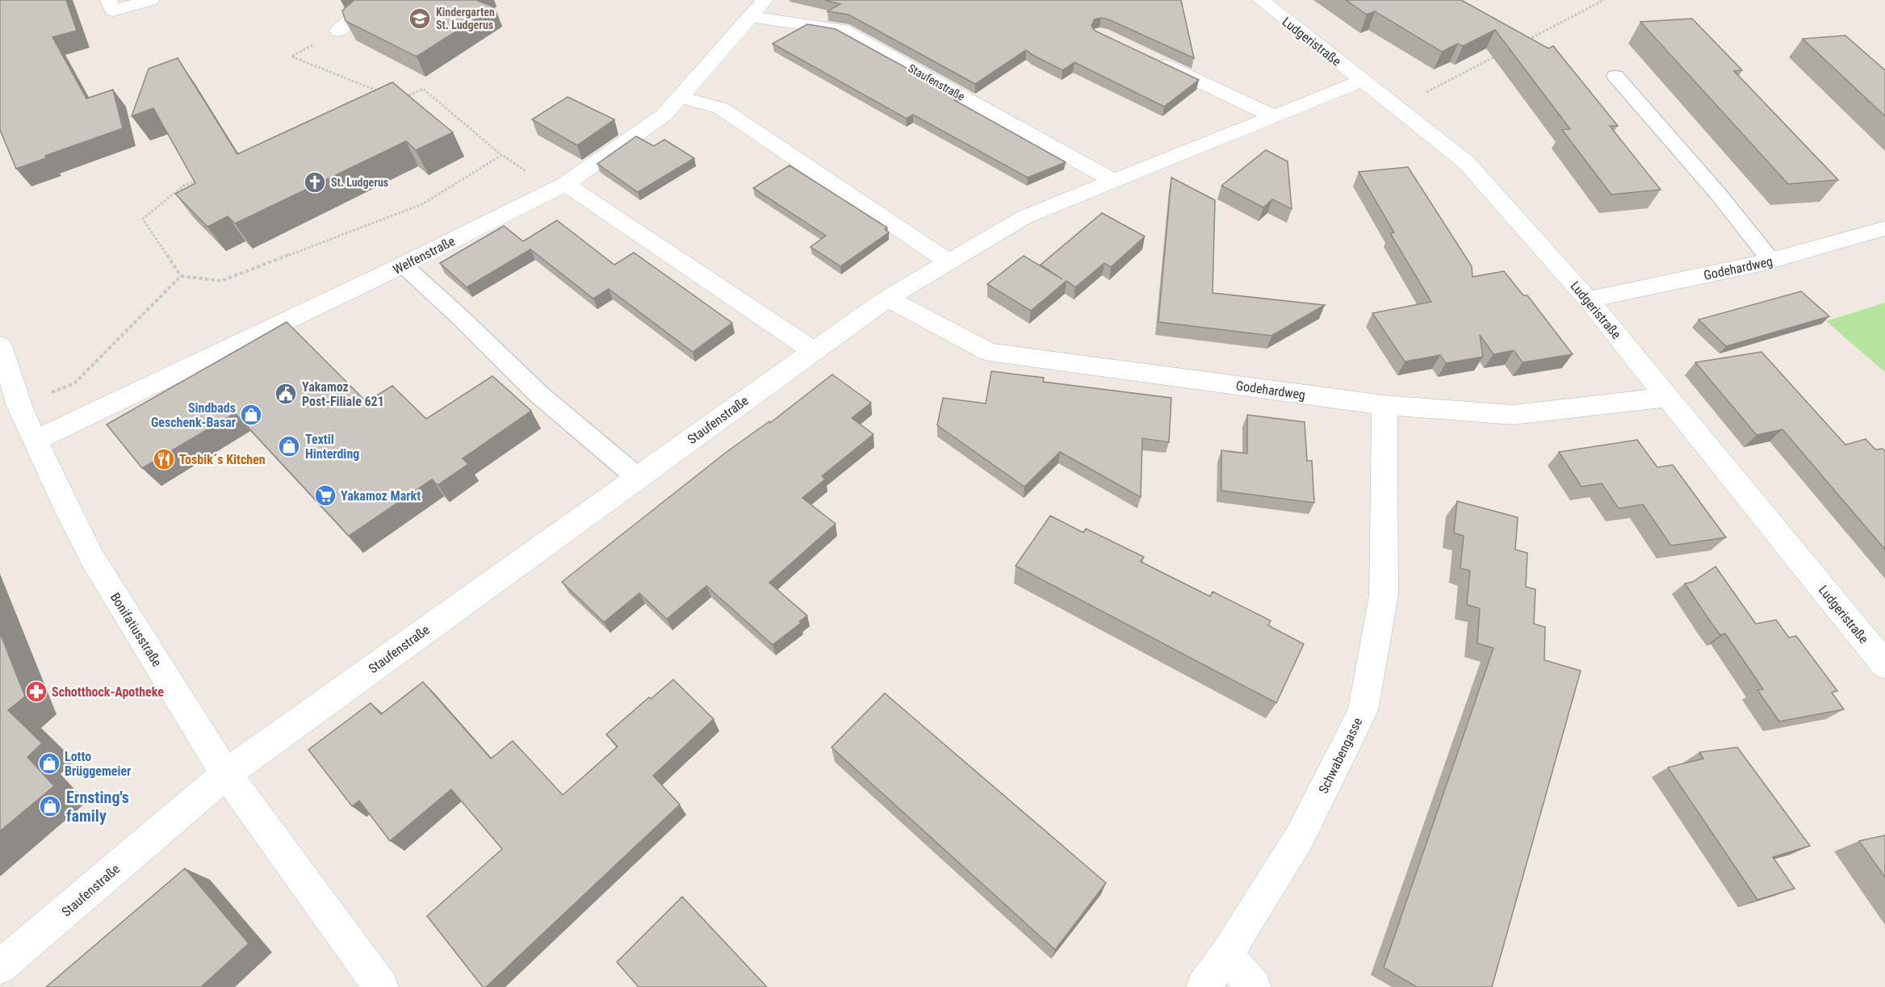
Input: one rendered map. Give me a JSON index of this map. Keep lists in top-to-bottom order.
{
  "streets": {
    "street": [
      "Ludgeristraße",
      "Staufenstraße",
      "Welfenstraße",
      "Godehardweg",
      "Bonifatiusstraße",
      "Schwabengasse"
    ]
  },
  "crossings": [
    ["Ludgeristraße", "Staufenstraße"],
    ["Ludgeristraße", "Godehardweg"],
    ["Staufenstraße", "Welfenstraße"],
    ["Staufenstraße", "Godehardweg"],
    ["Staufenstraße", "Bonifatiusstraße"],
    ["Welfenstraße", "Bonifatiusstraße"],
    ["Godehardweg", "Schwabengasse"]
  ],
  "places": {
    "school or university": ["Kindergarten St. Ludgerus"],
    "church": ["St. Ludgerus"],
    "public building": ["Yakamoz Post-Filiale 621"],
    "shop": [
      "Sindbads Geschenk-Basar",
      "Textil Hinterding",
      "Lotto Brüggemeier",
      "Ernsting's family"
    ],
    "restaurant": ["Tosbik´s Kitchen"],
    "supermarket": ["Yakamoz Markt"],
    "pharmacy": ["Schotthock-Apotheke"]
  }
}
